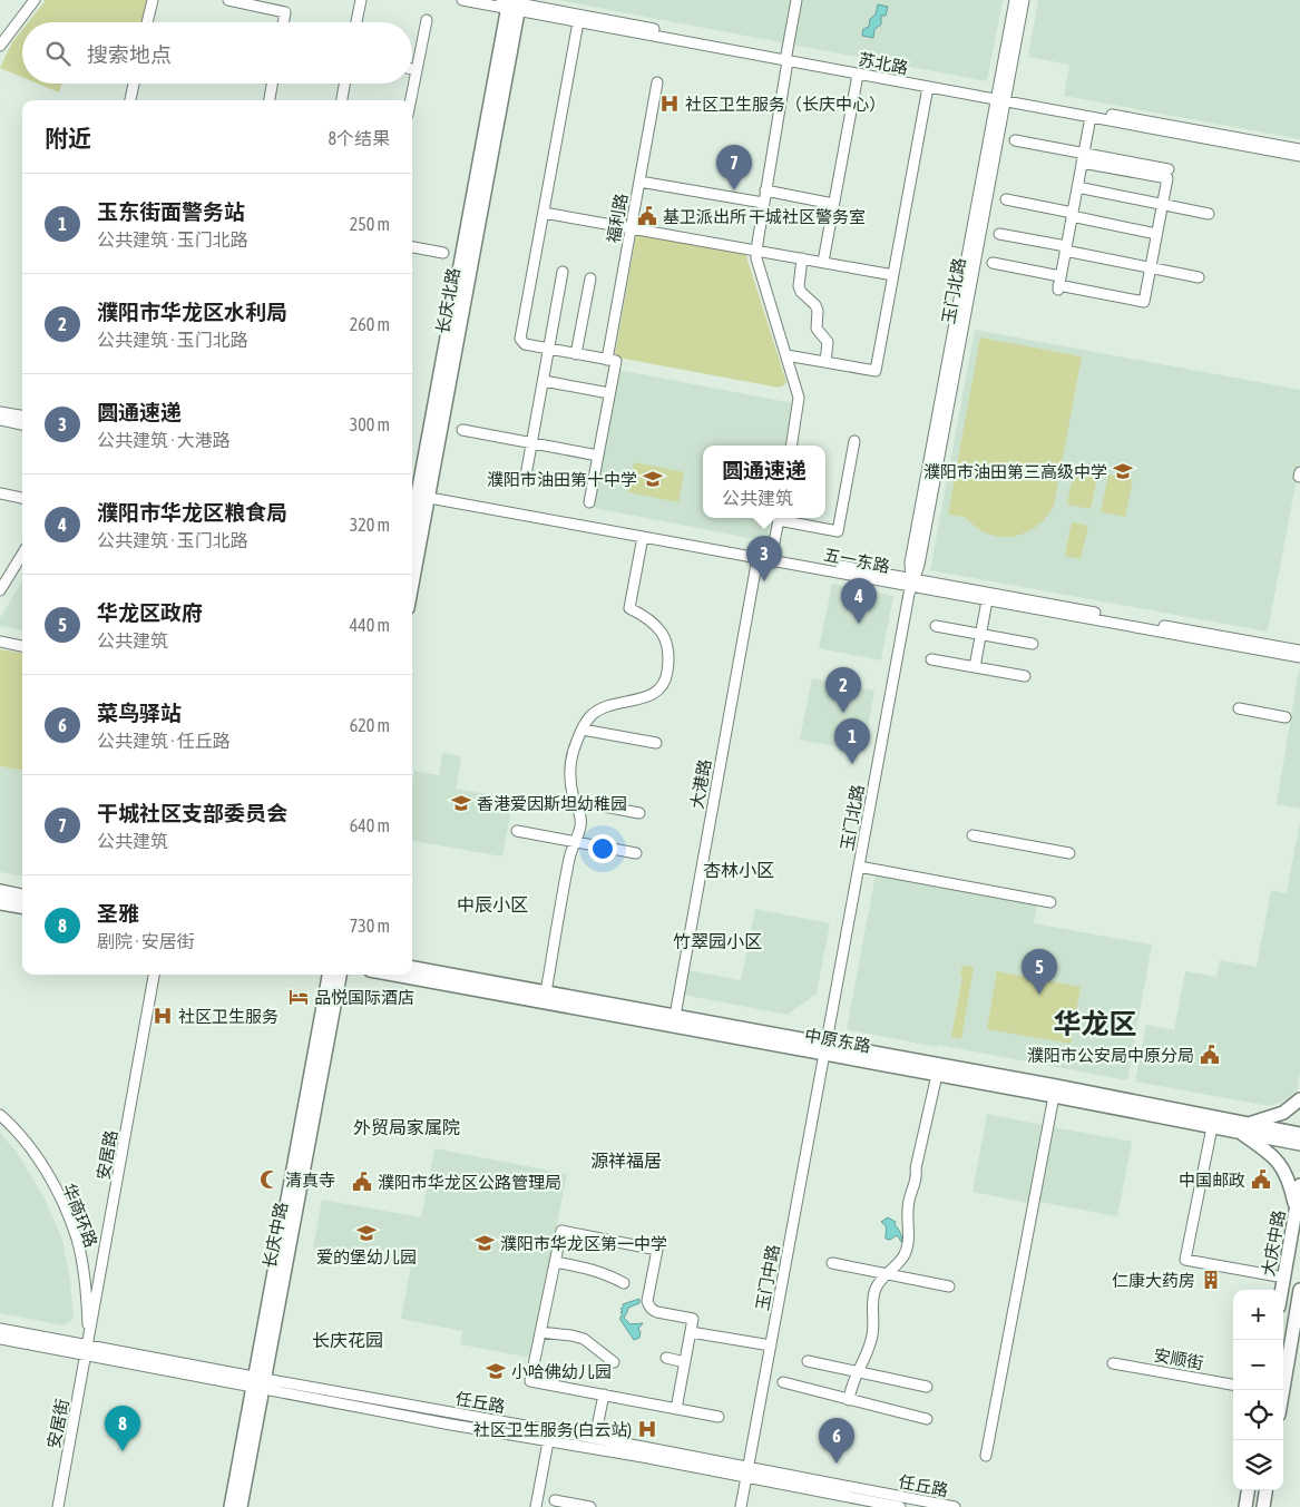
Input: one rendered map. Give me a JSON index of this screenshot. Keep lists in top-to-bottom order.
{
  "streets": {
    "main road": [
      "长庆北路",
      "中原东路",
      "长庆中路",
      "大庆中路"
    ],
    "street": [
      "苏北路",
      "福利路",
      "玉门北路",
      "五一东路",
      "大港路",
      "安居路",
      "华商环路",
      "玉门中路",
      "安顺街",
      "任丘路",
      "安居街"
    ]
  },
  "crossings": [
    ["苏北路", "玉门北路"],
    ["苏北路", "长庆北路"],
    ["玉门北路", "五一东路"],
    ["玉门北路", "中原东路"],
    ["玉门北路", "玉门中路"],
    ["长庆北路", "五一东路"],
    ["五一东路", "大港路"],
    ["大港路", "中原东路"],
    ["中原东路", "玉门中路"],
    ["安居路", "华商环路"],
    ["安居路", "任丘路"],
    ["安居路", "安居街"],
    ["华商环路", "任丘路"],
    ["华商环路", "安居街"],
    ["长庆中路", "任丘路"],
    ["玉门中路", "任丘路"],
    ["任丘路", "安居街"]
  ],
  "districts": [
    "杏林小区",
    "中辰小区",
    "竹翠园小区",
    "华龙区",
    "外贸局家属院",
    "源祥福居",
    "长庆花园"
  ],
  "places": {
    "hospital": ["社区卫生服务（长庆中心）", "社区卫生服务", "社区卫生服务(白云站)"],
    "public building": [
      "基卫派出所 干城社区警务室",
      "濮阳市公安局中原分局",
      "中国邮政",
      "濮阳市华龙区公路管理局"
    ],
    "school or university": [
      "濮阳市油田第三高级中学",
      "濮阳市油田第十中学",
      "香港爱因斯坦幼稚园",
      "爱的堡幼儿园",
      "濮阳市华龙区第一中学",
      "小哈佛幼儿园"
    ],
    "hotel": ["品悦国际酒店"],
    "mosque": ["清真寺"],
    "building": ["仁康大药房"]
  },
  "page": {
    "search": "搜索地点",
    "heading": ["附近", "8个结果"],
    "pins": [
      "7",
      "3",
      "4",
      "2",
      "1",
      "5",
      "8",
      "6"
    ],
    "list": [
      {
        "mark": "1",
        "name": "玉东街面警务站",
        "note": "公共建筑 · 玉门北路",
        "value": "250 m"
      },
      {
        "mark": "2",
        "name": "濮阳市华龙区水利局",
        "note": "公共建筑 · 玉门北路",
        "value": "260 m"
      },
      {
        "mark": "3",
        "name": "圆通速递",
        "note": "公共建筑 · 大港路",
        "value": "300 m"
      },
      {
        "mark": "4",
        "name": "濮阳市华龙区粮食局",
        "note": "公共建筑 · 玉门北路",
        "value": "320 m"
      },
      {
        "mark": "5",
        "name": "华龙区政府",
        "note": "公共建筑",
        "value": "440 m"
      },
      {
        "mark": "6",
        "name": "菜鸟驿站",
        "note": "公共建筑 · 任丘路",
        "value": "620 m"
      },
      {
        "mark": "7",
        "name": "干城社区支部委员会",
        "note": "公共建筑",
        "value": "640 m"
      },
      {
        "mark": "8",
        "name": "圣雅",
        "note": "剧院 · 安居街",
        "value": "730 m"
      }
    ],
    "popup": ["圆通速递", "公共建筑"],
    "map_buttons": ["+", "−"]
  }
}
